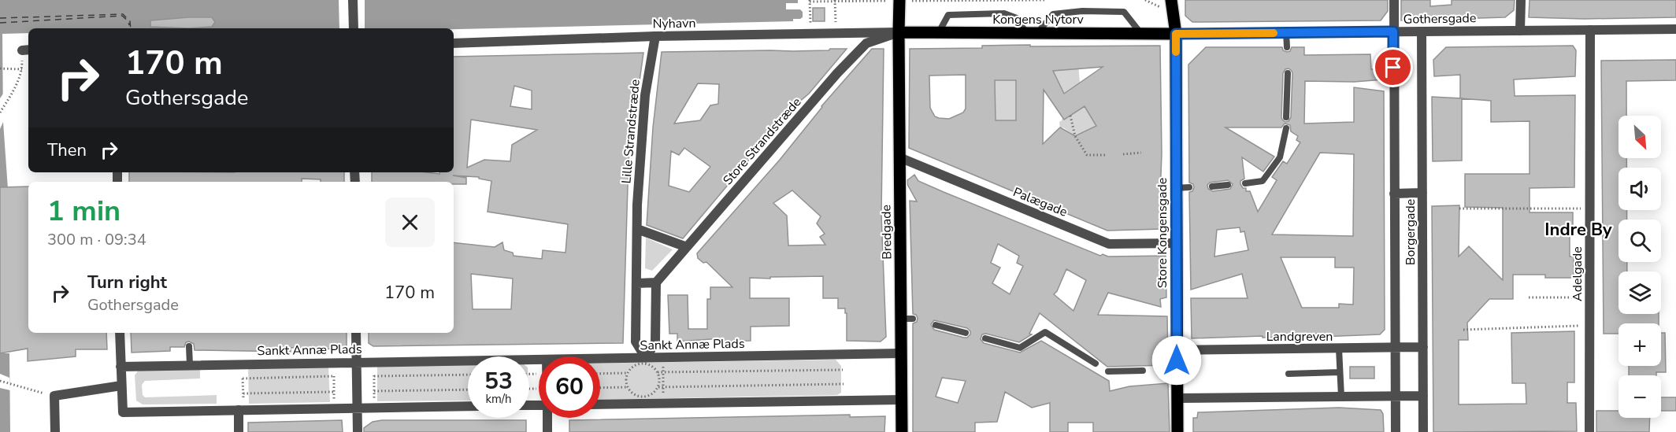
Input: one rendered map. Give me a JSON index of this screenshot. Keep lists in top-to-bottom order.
{
  "streets": {
    "main road": ["Kongens Nytorv", "Bredgade", "Store Kongensgade"],
    "street": [
      "Gothersgade",
      "Nyhavn",
      "Lille Strandstræde",
      "Store Strandstræde",
      "Palægade",
      "Borgergade",
      "Adelgade",
      "Landgreven",
      "Sankt Annæ Plads"
    ]
  },
  "crossings": [
    ["Gothersgade", "Kongens Nytorv"],
    ["Gothersgade", "Borgergade"],
    ["Gothersgade", "Store Kongensgade"],
    ["Gothersgade", "Adelgade"],
    ["Kongens Nytorv", "Nyhavn"],
    ["Kongens Nytorv", "Store Strandstræde"],
    ["Kongens Nytorv", "Bredgade"],
    ["Kongens Nytorv", "Store Kongensgade"],
    ["Nyhavn", "Lille Strandstræde"],
    ["Nyhavn", "Store Strandstræde"],
    ["Nyhavn", "Bredgade"],
    ["Lille Strandstræde", "Sankt Annæ Plads"],
    ["Store Strandstræde", "Bredgade"],
    ["Palægade", "Bredgade"],
    ["Palægade", "Store Kongensgade"],
    ["Bredgade", "Sankt Annæ Plads"],
    ["Borgergade", "Landgreven"],
    ["Store Kongensgade", "Landgreven"]
  ],
  "districts": ["Indre By"],
  "north": "bottom right",
  "page": {
    "turn": ["170 m", "Gothersgade"],
    "map_buttons": ["+", "−"],
    "then": "Then",
    "heading": ["1 min", "300 m · 09:34"],
    "list": [
      {
        "name": "Turn right",
        "note": "Gothersgade",
        "value": "170 m"
      }
    ],
    "speed": "53 km/h",
    "limit": "60"
  }
}
